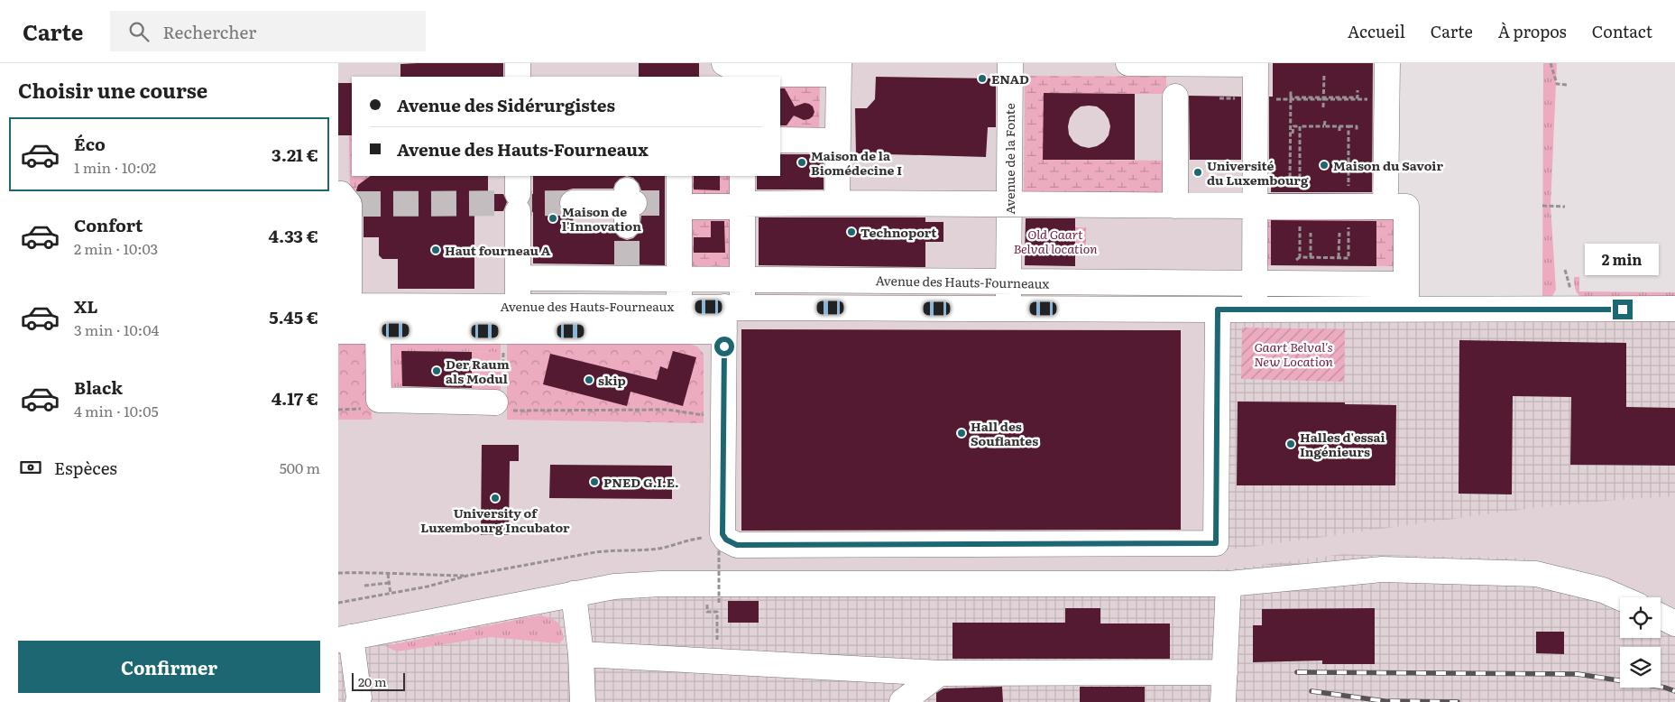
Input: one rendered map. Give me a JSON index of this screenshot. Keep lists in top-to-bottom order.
{
  "streets": {
    "street": ["Avenue de la Fonte", "Avenue des Hauts-Fourneaux"]
  },
  "crossings": [
    ["Avenue de la Fonte", "Avenue des Hauts-Fourneaux"]
  ],
  "parks": ["Old Gaart Belval location", "Gaart Belval's New Location"],
  "places": [
    "ENAD",
    "Maison de la Biomédecine I",
    "Maison du Savoir",
    "Université du Luxembourg",
    "Maison de l'Innovation",
    "Technoport",
    "Haut fourneau A",
    "Der Raum als Modul",
    "skip",
    "Hall des Souflantes",
    "Halles d'essai Ingénieurs",
    "PNED G.I.E.",
    "University of Luxembourg Incubator"
  ],
  "scale_bar": "20 m",
  "page": {
    "header": "Carte",
    "search": "Rechercher",
    "nav": [
      "Accueil",
      "Carte",
      "À propos",
      "Contact"
    ],
    "heading": "Choisir une course",
    "banner": ["Avenue des Sidérurgistes", "Avenue des Hauts-Fourneaux"],
    "list": [
      {
        "name": "Éco",
        "note": "1 min · 10:02",
        "value": "3.21 €"
      },
      {
        "name": "Confort",
        "note": "2 min · 10:03",
        "value": "4.33 €"
      },
      {
        "name": "XL",
        "note": "3 min · 10:04",
        "value": "5.45 €"
      },
      {
        "name": "Black",
        "note": "4 min · 10:05",
        "value": "4.17 €"
      }
    ],
    "bubble": "2 min",
    "pay": ["Espèces", "500 m"],
    "buttons": "Confirmer",
    "scale": "20 m"
  }
}
